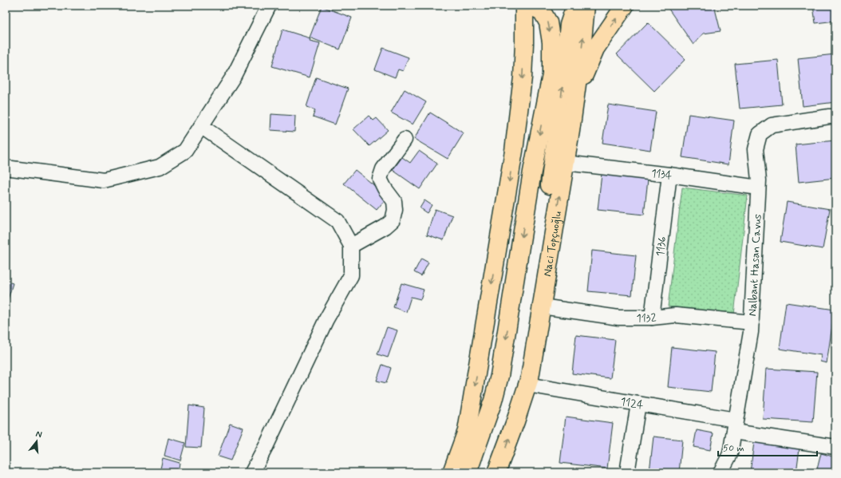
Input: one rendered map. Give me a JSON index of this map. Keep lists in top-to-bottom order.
{
  "streets": {
    "main road": ["Naci Topçuoğlu"],
    "street": [
      "1134",
      "1136",
      "Nalbant Hasan Cavus",
      "1132",
      "1124"
    ]
  },
  "crossings": [
    ["1134", "Naci Topçuoğlu"],
    ["1134", "1136"],
    ["1134", "Nalbant Hasan Cavus"],
    ["Naci Topçuoğlu", "1132"],
    ["Naci Topçuoğlu", "1124"],
    ["1136", "1132"],
    ["Nalbant Hasan Cavus", "1132"],
    ["Nalbant Hasan Cavus", "1124"]
  ],
  "scale_bar": "50 m",
  "north": "top"
}
